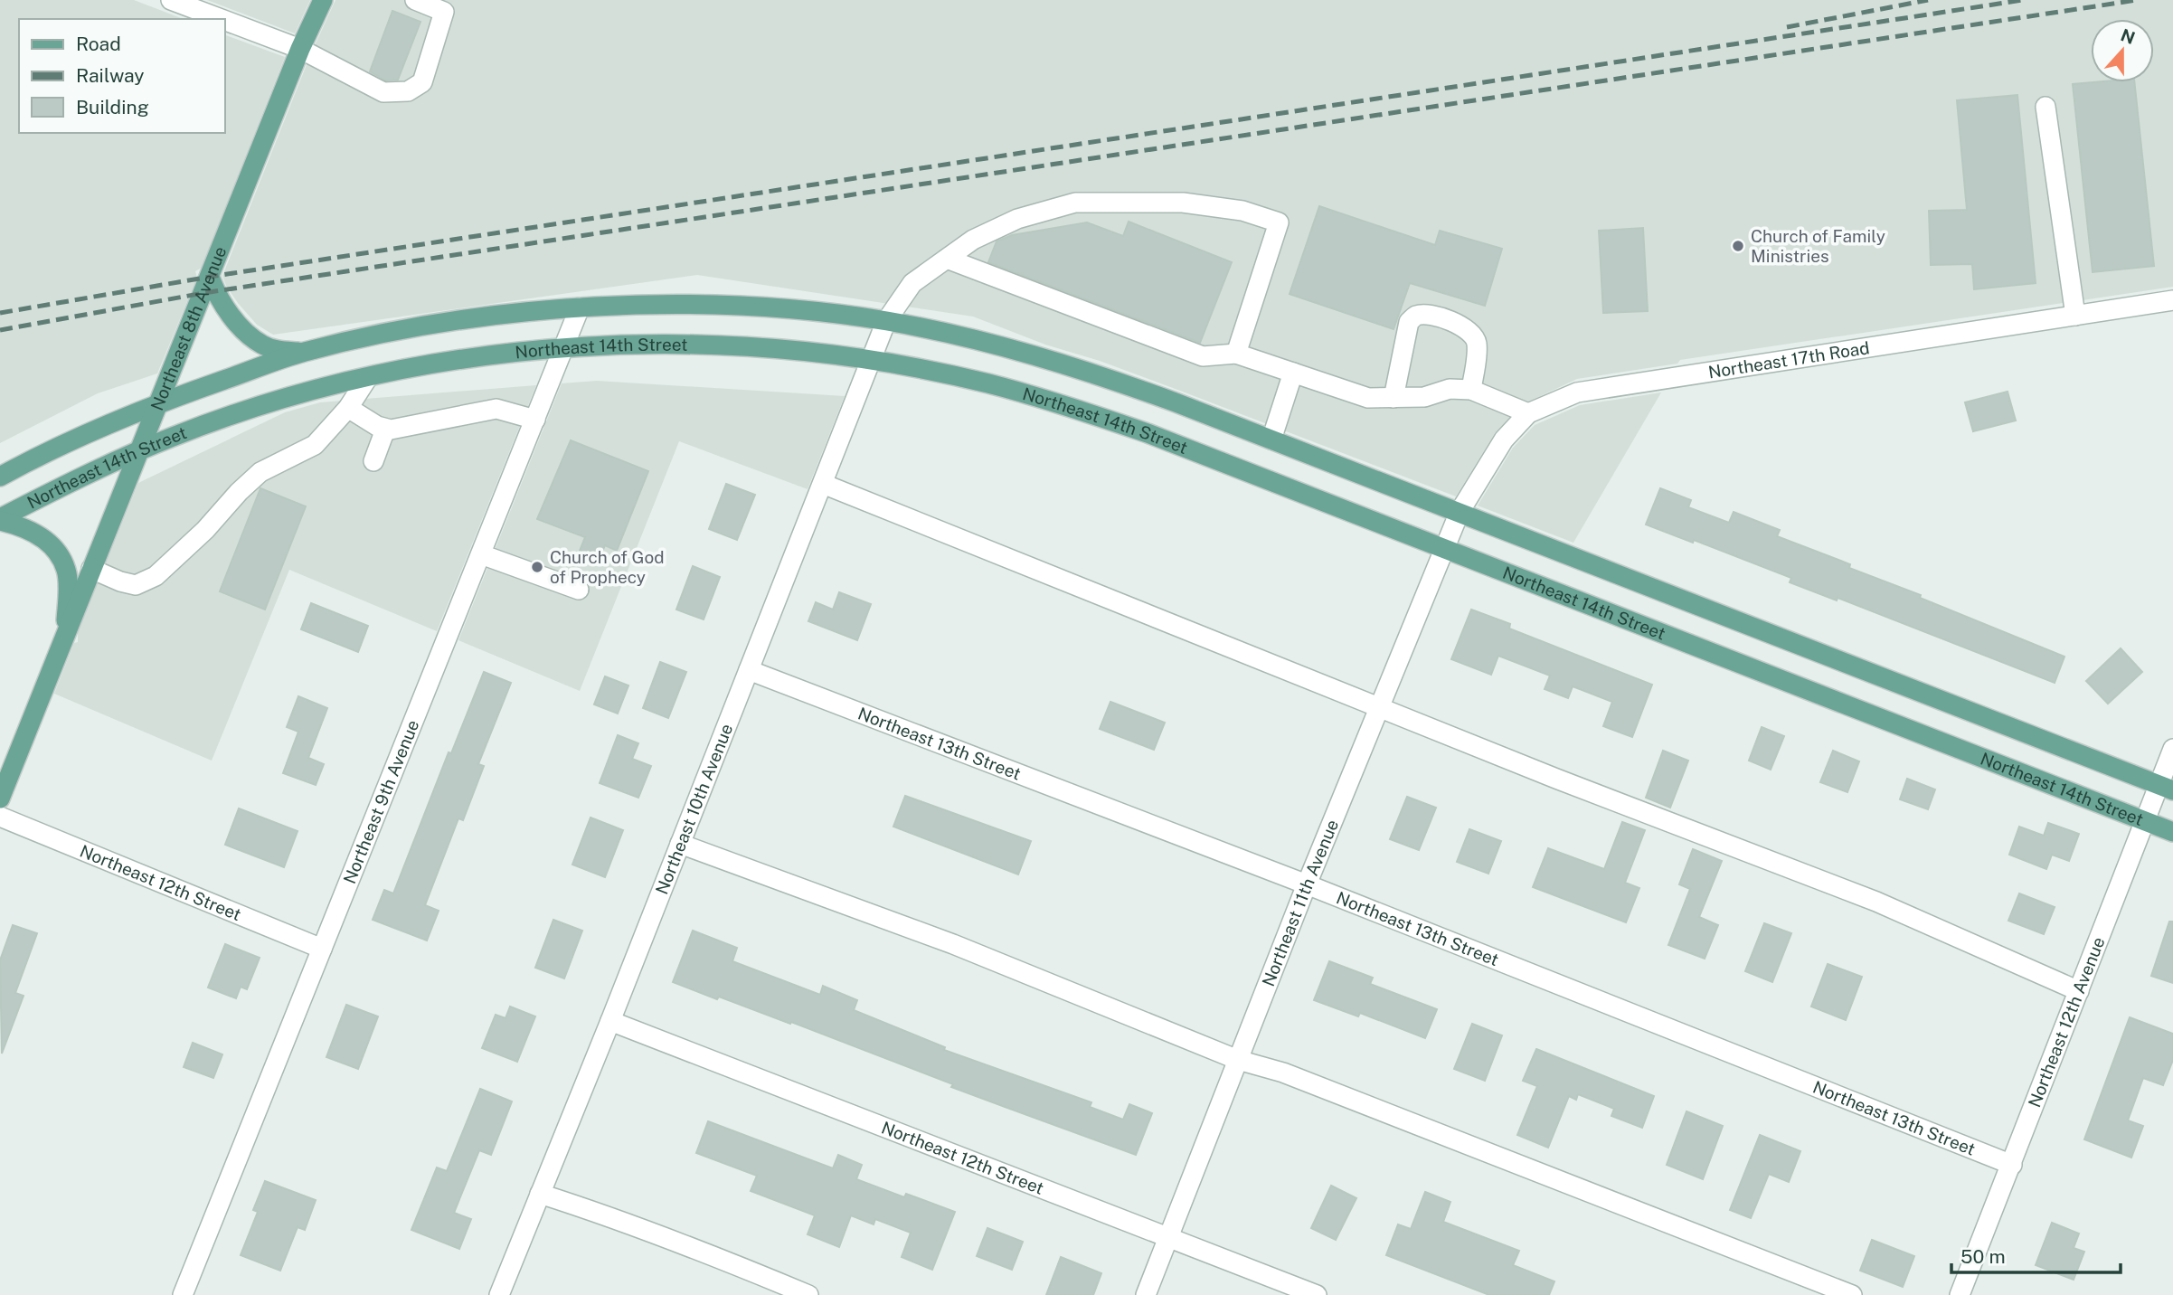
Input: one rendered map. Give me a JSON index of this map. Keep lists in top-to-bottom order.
{
  "streets": {
    "main road": ["Northeast 8th Avenue", "Northeast 14th Street"],
    "street": [
      "Northeast 17th Road",
      "Northeast 13th Street",
      "Northeast 9th Avenue",
      "Northeast 10th Avenue",
      "Northeast 12th Street",
      "Northeast 11th Avenue",
      "Northeast 12th Avenue"
    ]
  },
  "crossings": [
    ["Northeast 8th Avenue", "Northeast 14th Street"],
    ["Northeast 14th Street", "Northeast 17th Road"],
    ["Northeast 14th Street", "Northeast 9th Avenue"],
    ["Northeast 14th Street", "Northeast 10th Avenue"],
    ["Northeast 14th Street", "Northeast 11th Avenue"],
    ["Northeast 14th Street", "Northeast 12th Avenue"],
    ["Northeast 17th Road", "Northeast 11th Avenue"],
    ["Northeast 13th Street", "Northeast 10th Avenue"],
    ["Northeast 13th Street", "Northeast 11th Avenue"],
    ["Northeast 13th Street", "Northeast 12th Avenue"],
    ["Northeast 9th Avenue", "Northeast 12th Street"],
    ["Northeast 10th Avenue", "Northeast 12th Street"],
    ["Northeast 12th Street", "Northeast 11th Avenue"]
  ],
  "places": ["Church of Family Ministries", "Church of God of Prophecy"],
  "legend": ["Road", "Railway", "Building"],
  "scale_bar": "50 m",
  "north": "top"
}
